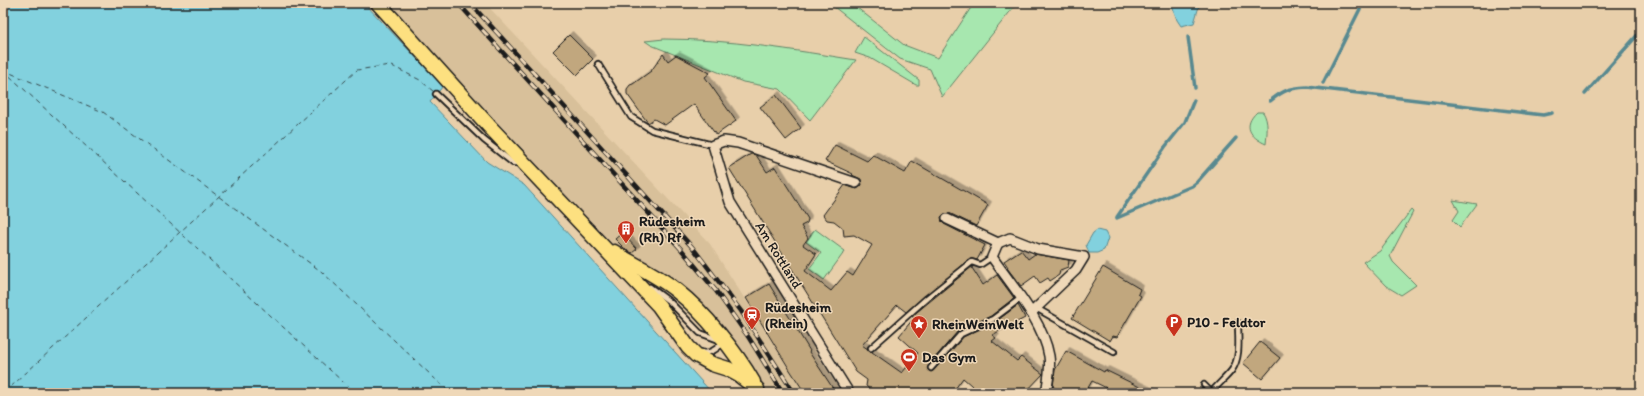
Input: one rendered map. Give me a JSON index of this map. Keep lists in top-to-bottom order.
{
  "streets": {
    "street": ["Am Rottland"]
  },
  "places": {
    "building": ["Rüdesheim (Rh) Rf"],
    "station": ["Rüdesheim (Rhein)"],
    "parking": ["P10 - Feldtor"],
    "place": ["RheinWeinWelt"],
    "sports": ["Das Gym"]
  }
}
